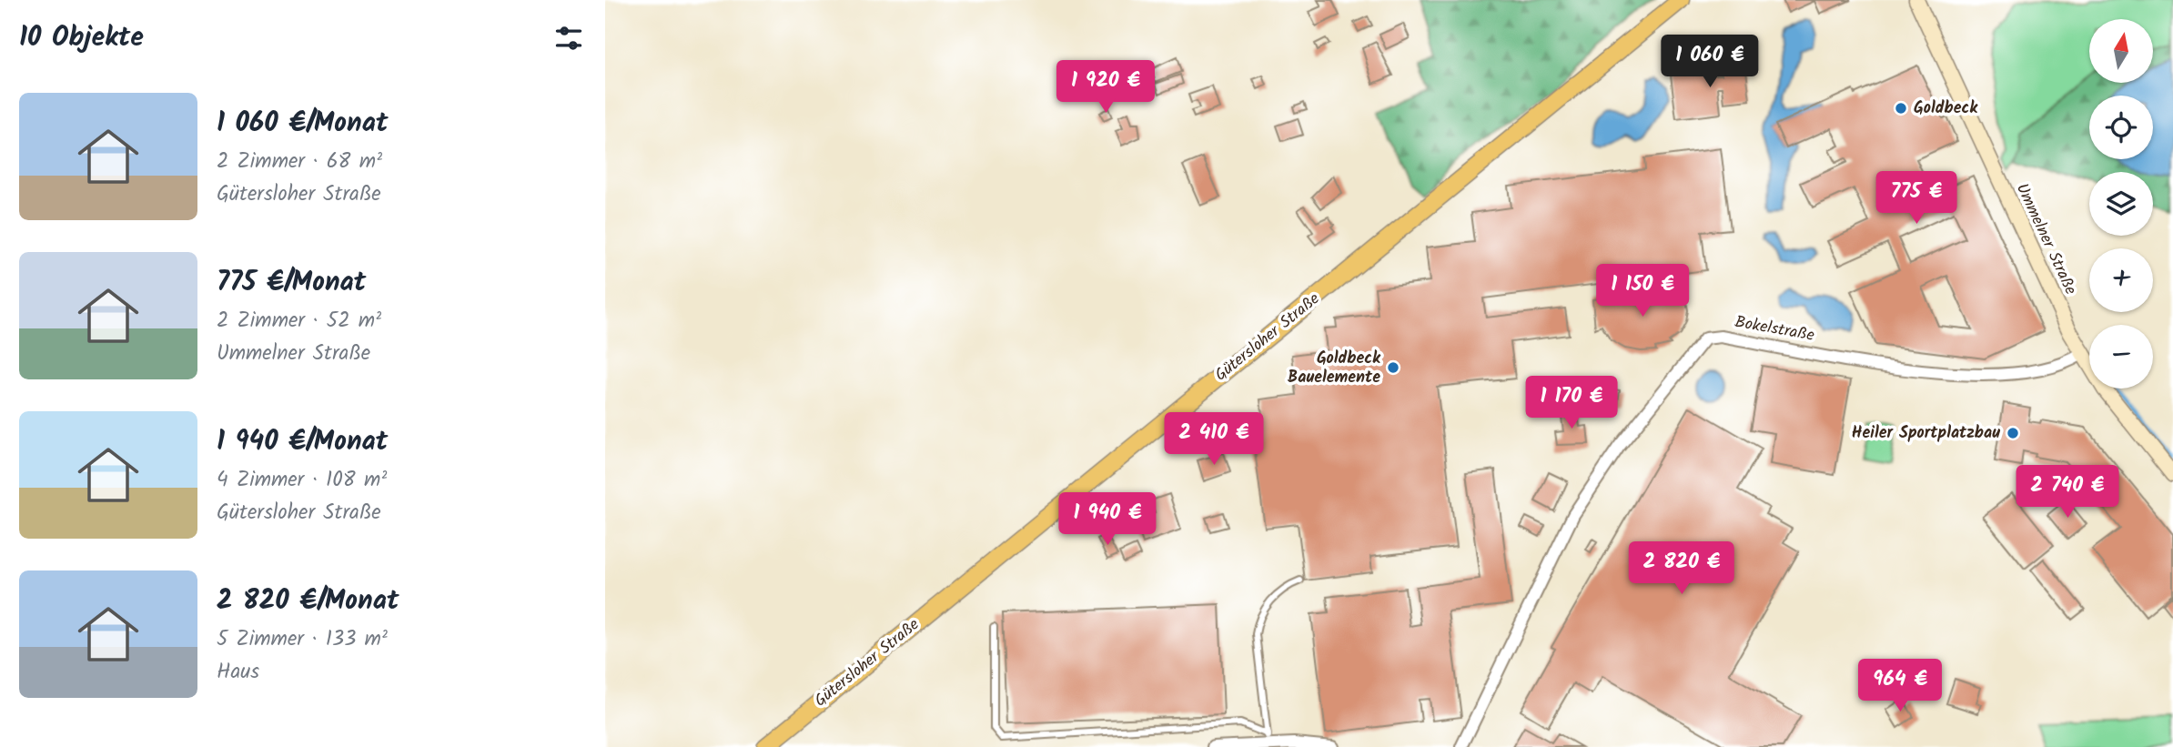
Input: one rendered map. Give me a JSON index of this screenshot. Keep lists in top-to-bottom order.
{
  "streets": {
    "main road": ["Ummelner Straße", "Gütersloher Straße"],
    "street": ["Bokelstraße"]
  },
  "crossings": [
    ["Ummelner Straße", "Bokelstraße"]
  ],
  "places": ["Goldbeck", "Goldbeck Bauelemente", "Heiler Sportplatzbau"],
  "north": "top",
  "page": {
    "heading": "10 Objekte",
    "map_buttons": ["+", "−"],
    "price": [
      "1 060 €",
      "1 920 €",
      "775 €",
      "1 150 €",
      "1 170 €",
      "2 410 €",
      "2 740 €",
      "1 940 €",
      "2 820 €",
      "964 €"
    ],
    "list": [
      {
        "name": "1 060 €/Monat",
        "note": "2 Zimmer · 68 m² · Gütersloher Straße"
      },
      {
        "name": "775 €/Monat",
        "note": "2 Zimmer · 52 m² · Ummelner Straße"
      },
      {
        "name": "1 940 €/Monat",
        "note": "4 Zimmer · 108 m² · Gütersloher Straße"
      },
      {
        "name": "2 820 €/Monat",
        "note": "5 Zimmer · 133 m² · Haus"
      }
    ]
  }
}
